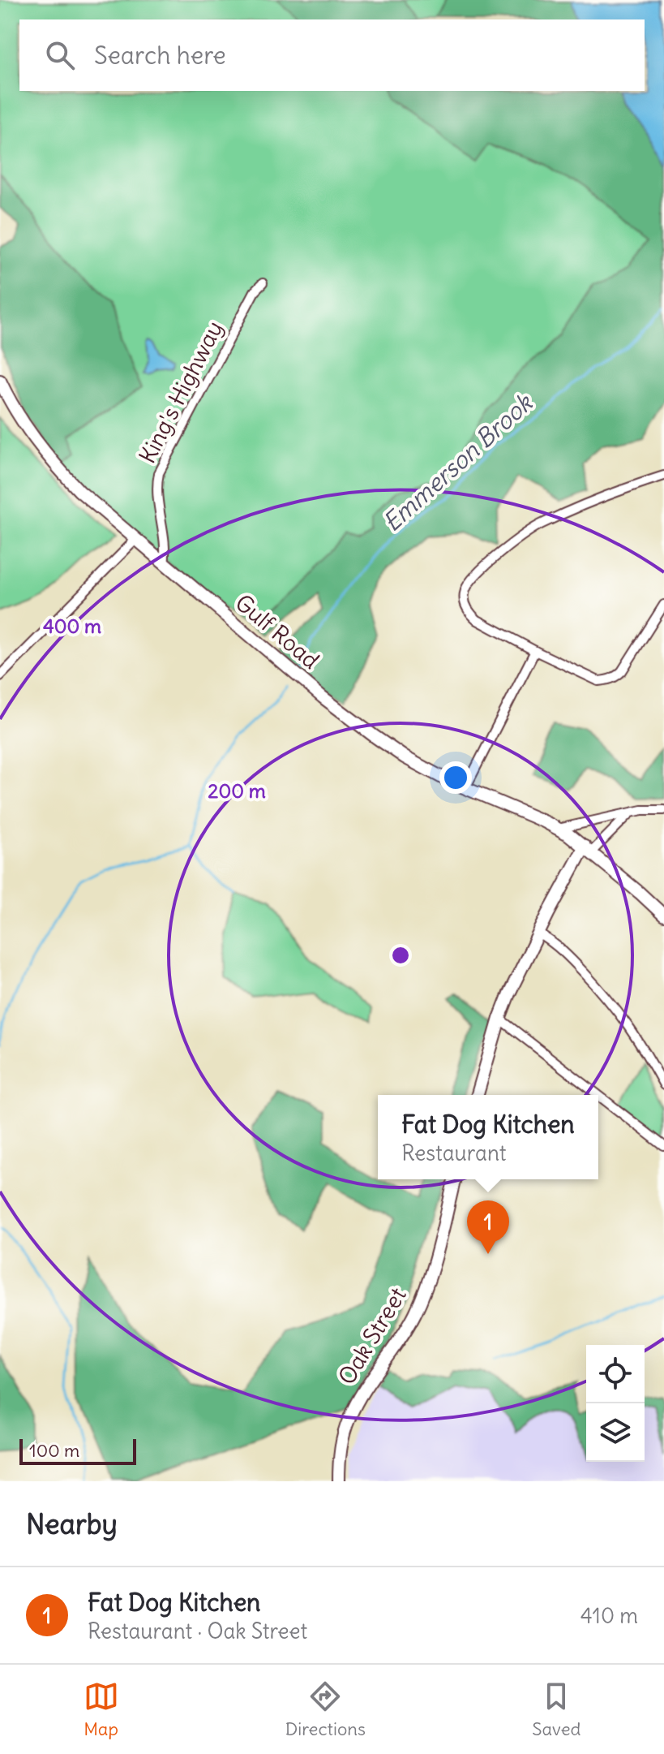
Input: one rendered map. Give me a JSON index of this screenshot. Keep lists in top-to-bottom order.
{
  "streets": {
    "street": ["King's Highway", "Gulf Road", "Oak Street"]
  },
  "crossings": [
    ["King's Highway", "Gulf Road"]
  ],
  "water": ["Emmerson Brook"],
  "scale_bar": "100 m",
  "page": {
    "search": "Search here",
    "popup": ["Fat Dog Kitchen", "Restaurant"],
    "pins": "1",
    "scale": "100 m",
    "heading": "Nearby",
    "list": [
      {
        "mark": "1",
        "name": "Fat Dog Kitchen",
        "note": "Restaurant · Oak Street",
        "value": "410 m"
      }
    ],
    "nav": ["Map", "Directions", "Saved"]
  },
  "rings": ["400 m", "200 m"]
}
